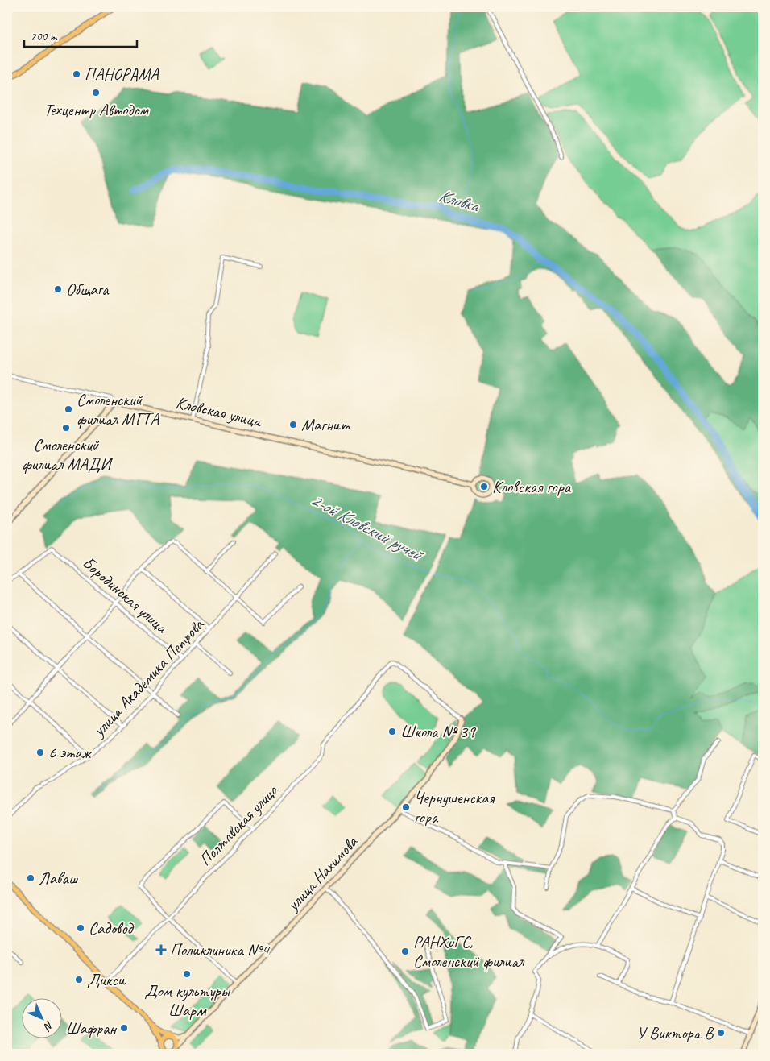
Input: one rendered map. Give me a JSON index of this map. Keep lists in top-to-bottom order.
{
  "streets": {
    "street": [
      "Кловская улица",
      "Бородинская улица",
      "улица Академика Петрова",
      "Полтавская улица",
      "улица Нахимова"
    ]
  },
  "crossings": [
    ["Бородинская улица", "улица Академика Петрова"],
    ["Полтавская улица", "улица Нахимова"]
  ],
  "water": ["Кловка", "2-ой Кловский ручей"],
  "places": {
    "other": [
      "ПАНОРАМА",
      "Техцентр Автодом",
      "Общага",
      "Смоленский филиал МГТА",
      "Магнит",
      "Смоленский филиал МАДИ",
      "Кловская гора",
      "Школа № 39",
      "6 этаж",
      "Чернушенская гора",
      "Лаваш",
      "Садовод",
      "РАНХиГС, Смоленский филиал",
      "Дом культуры Шарм",
      "Дикси",
      "Шафран",
      "У Виктора В"
    ],
    "health": ["Поликлиника №4"]
  },
  "scale_bar": "200 m",
  "north": "bottom right"
}
